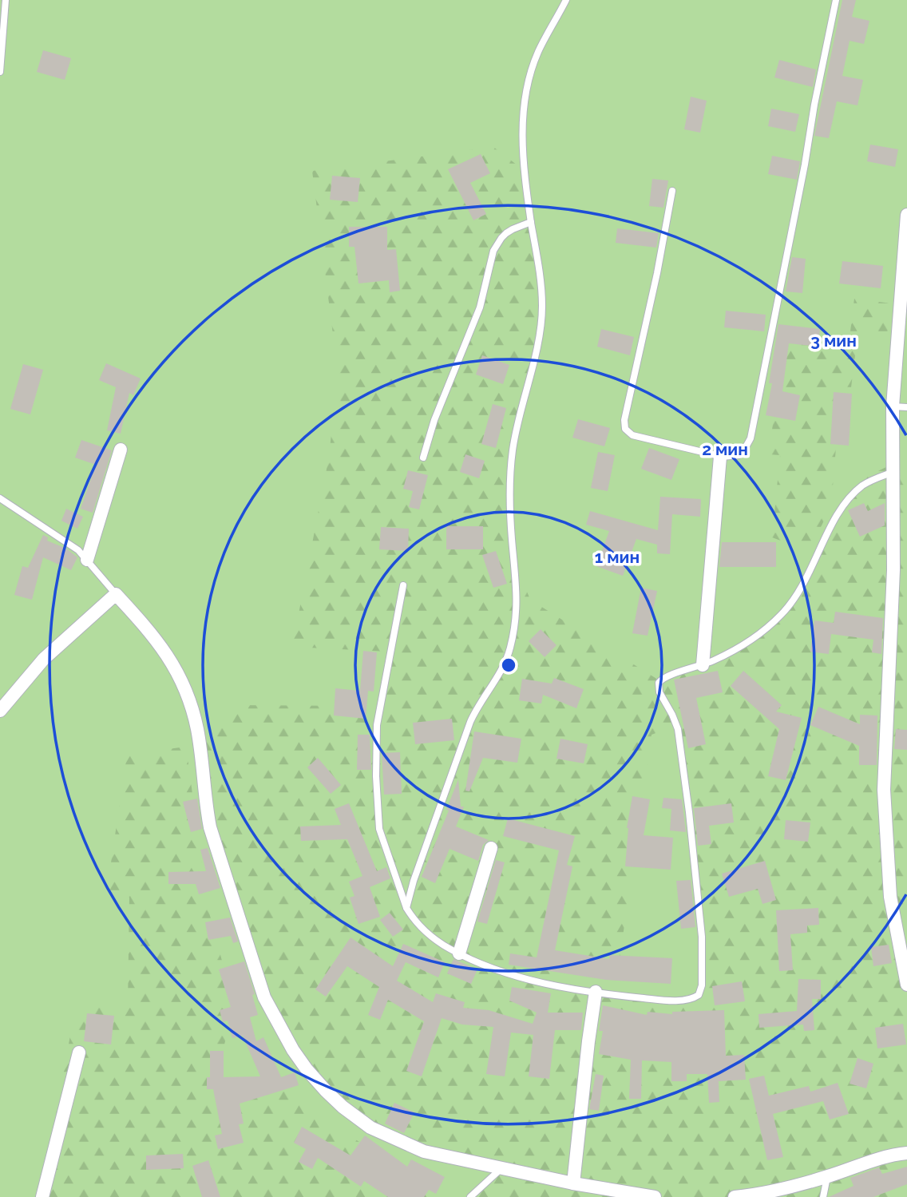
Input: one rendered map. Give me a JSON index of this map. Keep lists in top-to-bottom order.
{
  "rings": ["3 мин", "2 мин", "1 мин"]
}
